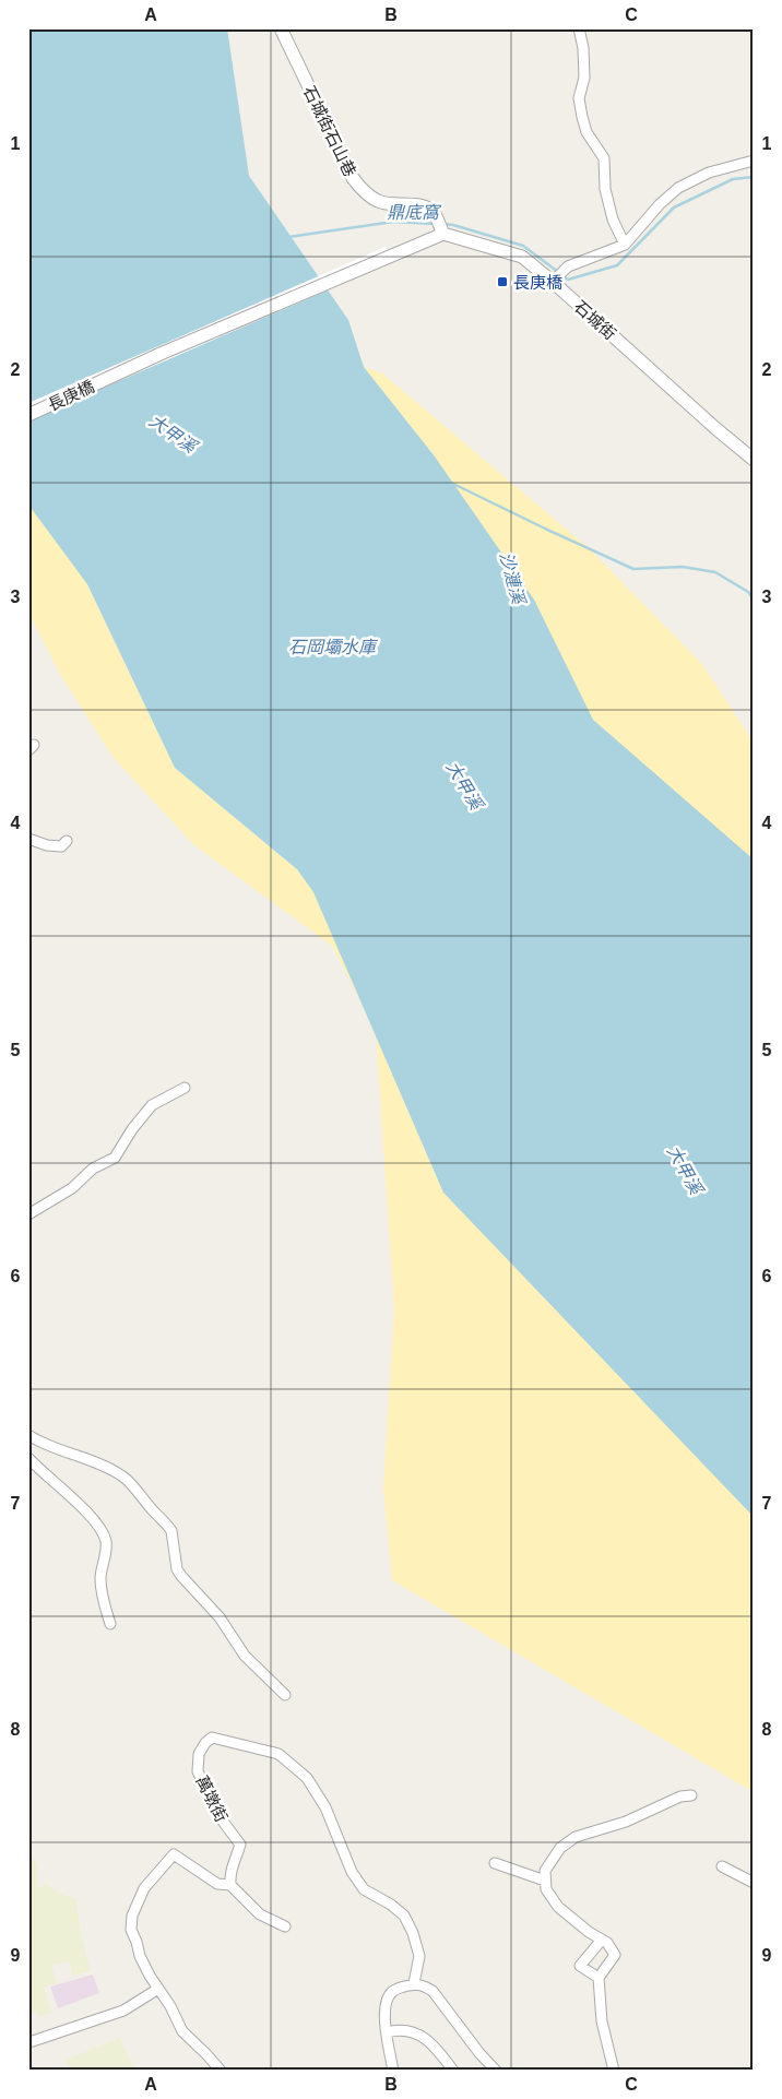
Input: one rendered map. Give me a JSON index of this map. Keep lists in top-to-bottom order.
{
  "streets": {
    "street": [
      "石城街石山巷",
      "石城街",
      "長庚橋",
      "萬墩街"
    ]
  },
  "crossings": [
    ["石城街石山巷", "石城街"],
    ["石城街石山巷", "長庚橋"],
    ["石城街", "長庚橋"]
  ],
  "water": [
    "鼎底窩",
    "大甲溪",
    "沙漣溪",
    "石岡壩水庫"
  ],
  "places": {
    "transit": ["長庚橋"]
  },
  "grid": {
    "columns": ["A", "B", "C"],
    "rows": [
      "1",
      "2",
      "3",
      "4",
      "5",
      "6",
      "7",
      "8",
      "9"
    ]
  }
}
